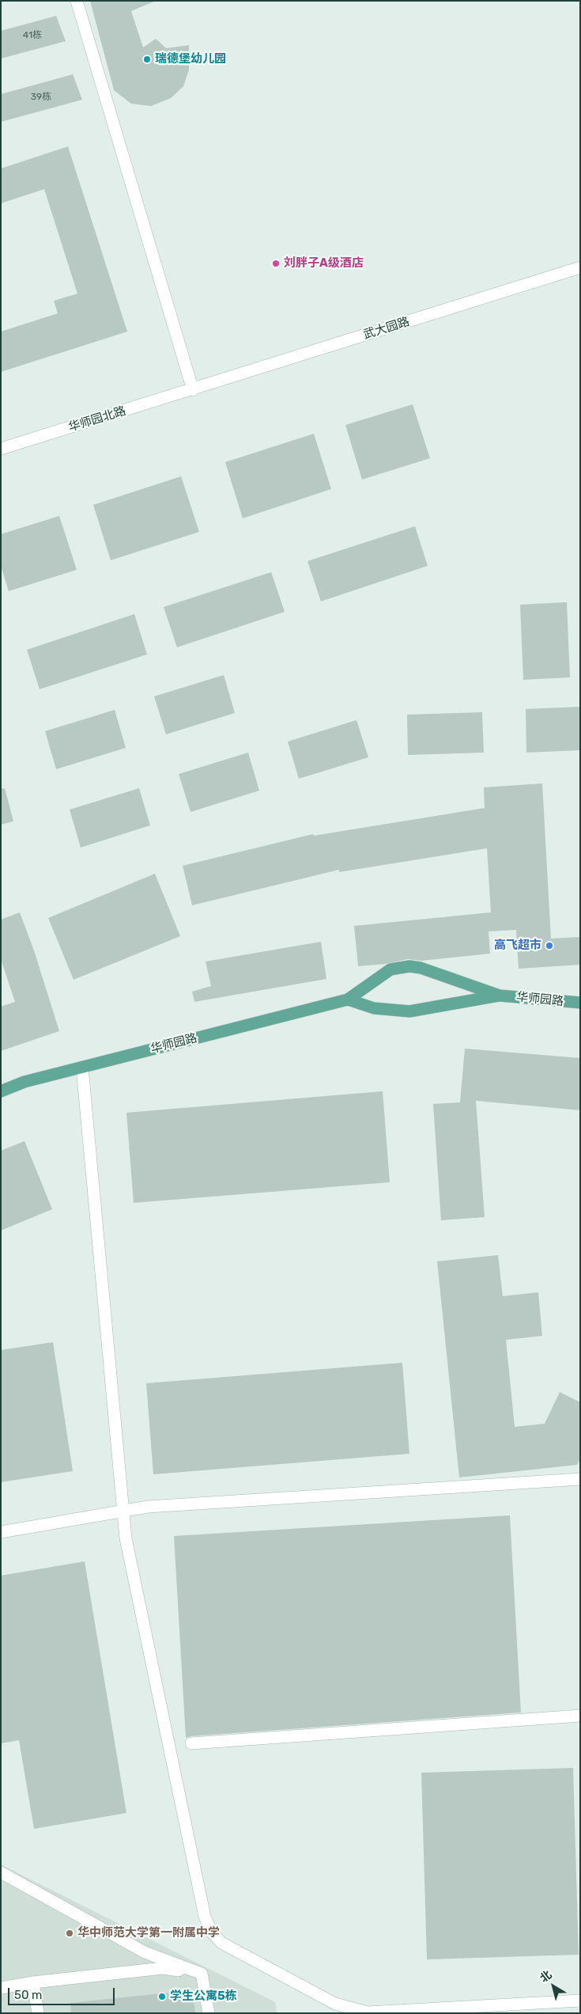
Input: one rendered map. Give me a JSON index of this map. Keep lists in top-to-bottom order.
{
  "streets": {
    "main road": ["华师园路"],
    "street": ["武大园路", "华师园北路"]
  },
  "crossings": [
    ["武大园路", "华师园北路"]
  ],
  "places": [
    "瑞德堡幼儿园",
    "刘胖子A级酒店",
    "高飞超市",
    "华中师范大学第一附属中学",
    "学生公寓5栋"
  ],
  "house_numbers": ["41栋", "39栋"],
  "scale_bar": "50 m",
  "north": "top left"
}
